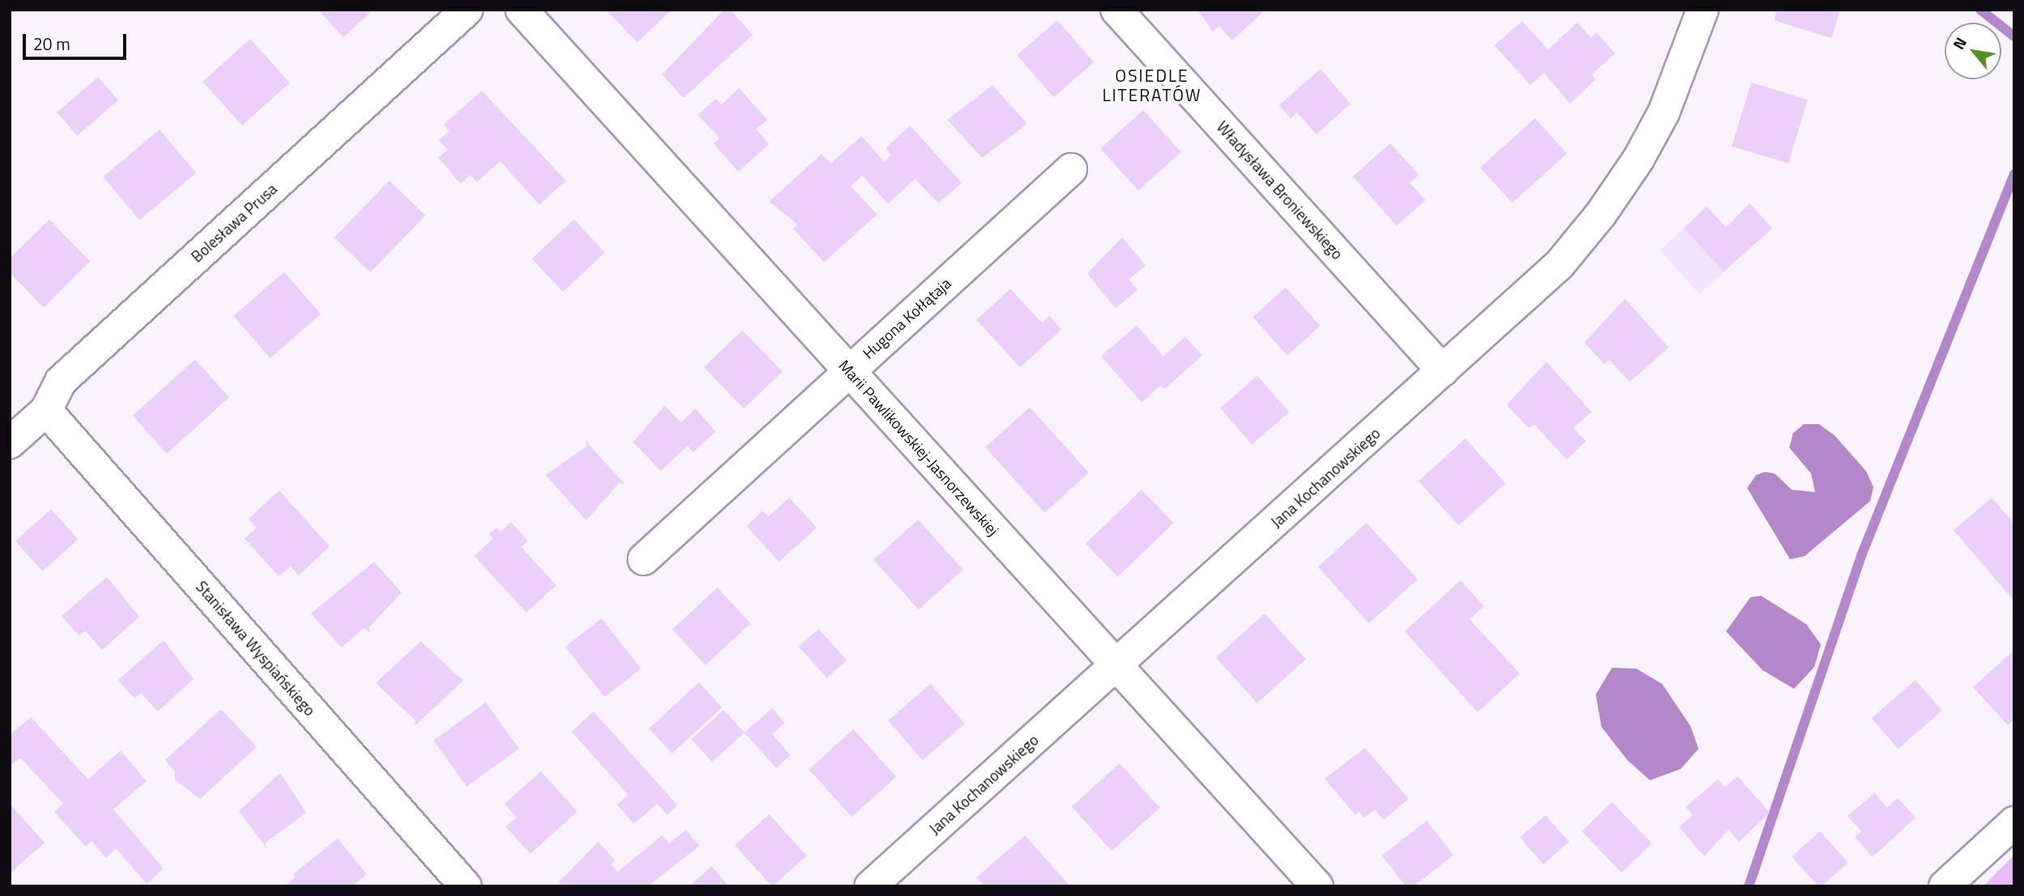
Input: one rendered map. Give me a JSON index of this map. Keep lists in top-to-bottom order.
{
  "streets": {
    "street": [
      "Władysława Broniewskiego",
      "Bolesława Prusa",
      "Hugona Kołłątaja",
      "Marii Pawlikowskiej-Jasnorzewskiej",
      "Jana Kochanowskiego",
      "Stanisława Wyspiańskiego"
    ]
  },
  "crossings": [
    ["Władysława Broniewskiego", "Jana Kochanowskiego"],
    ["Bolesława Prusa", "Stanisława Wyspiańskiego"],
    ["Hugona Kołłątaja", "Marii Pawlikowskiej-Jasnorzewskiej"],
    ["Marii Pawlikowskiej-Jasnorzewskiej", "Jana Kochanowskiego"]
  ],
  "districts": ["OSIEDLE LITERATÓW"],
  "scale_bar": "20 m",
  "north": "top left"
}
